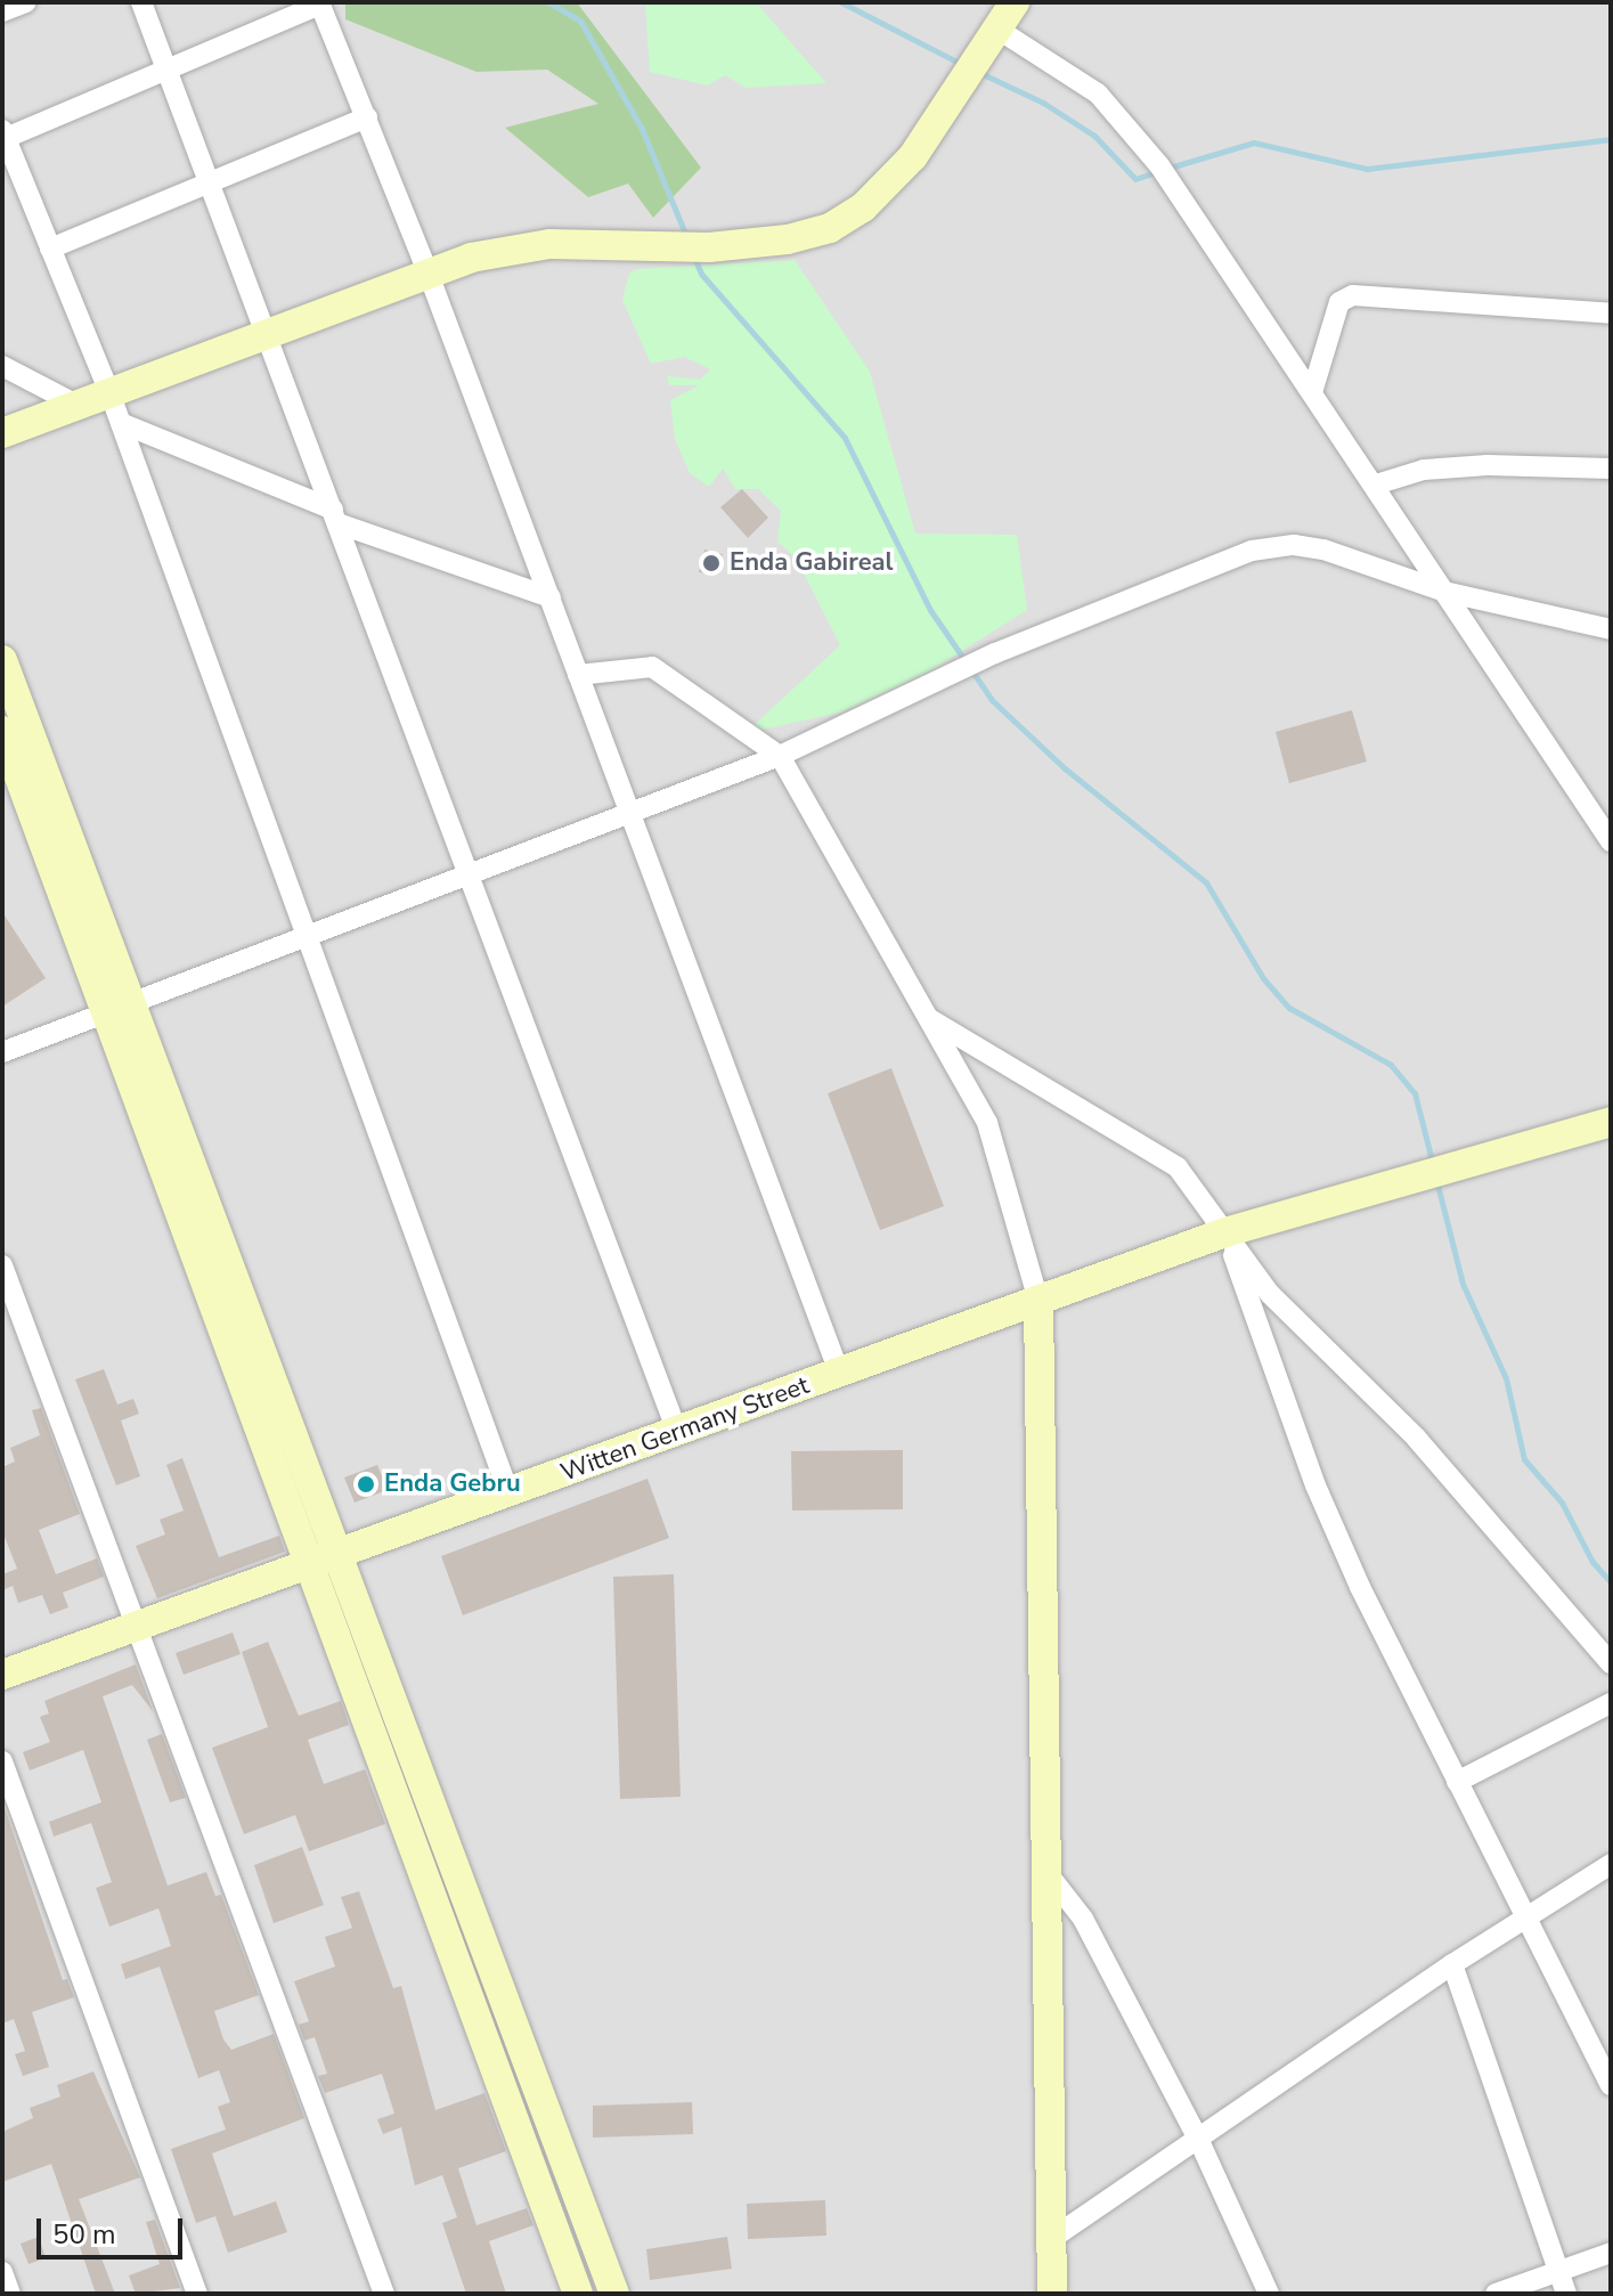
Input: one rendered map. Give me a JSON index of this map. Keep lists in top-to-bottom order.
{
  "streets": {
    "street": ["Witten Germany Street"]
  },
  "places": ["Enda Gabireal", "Enda Gebru"],
  "scale_bar": "50 m"
}
